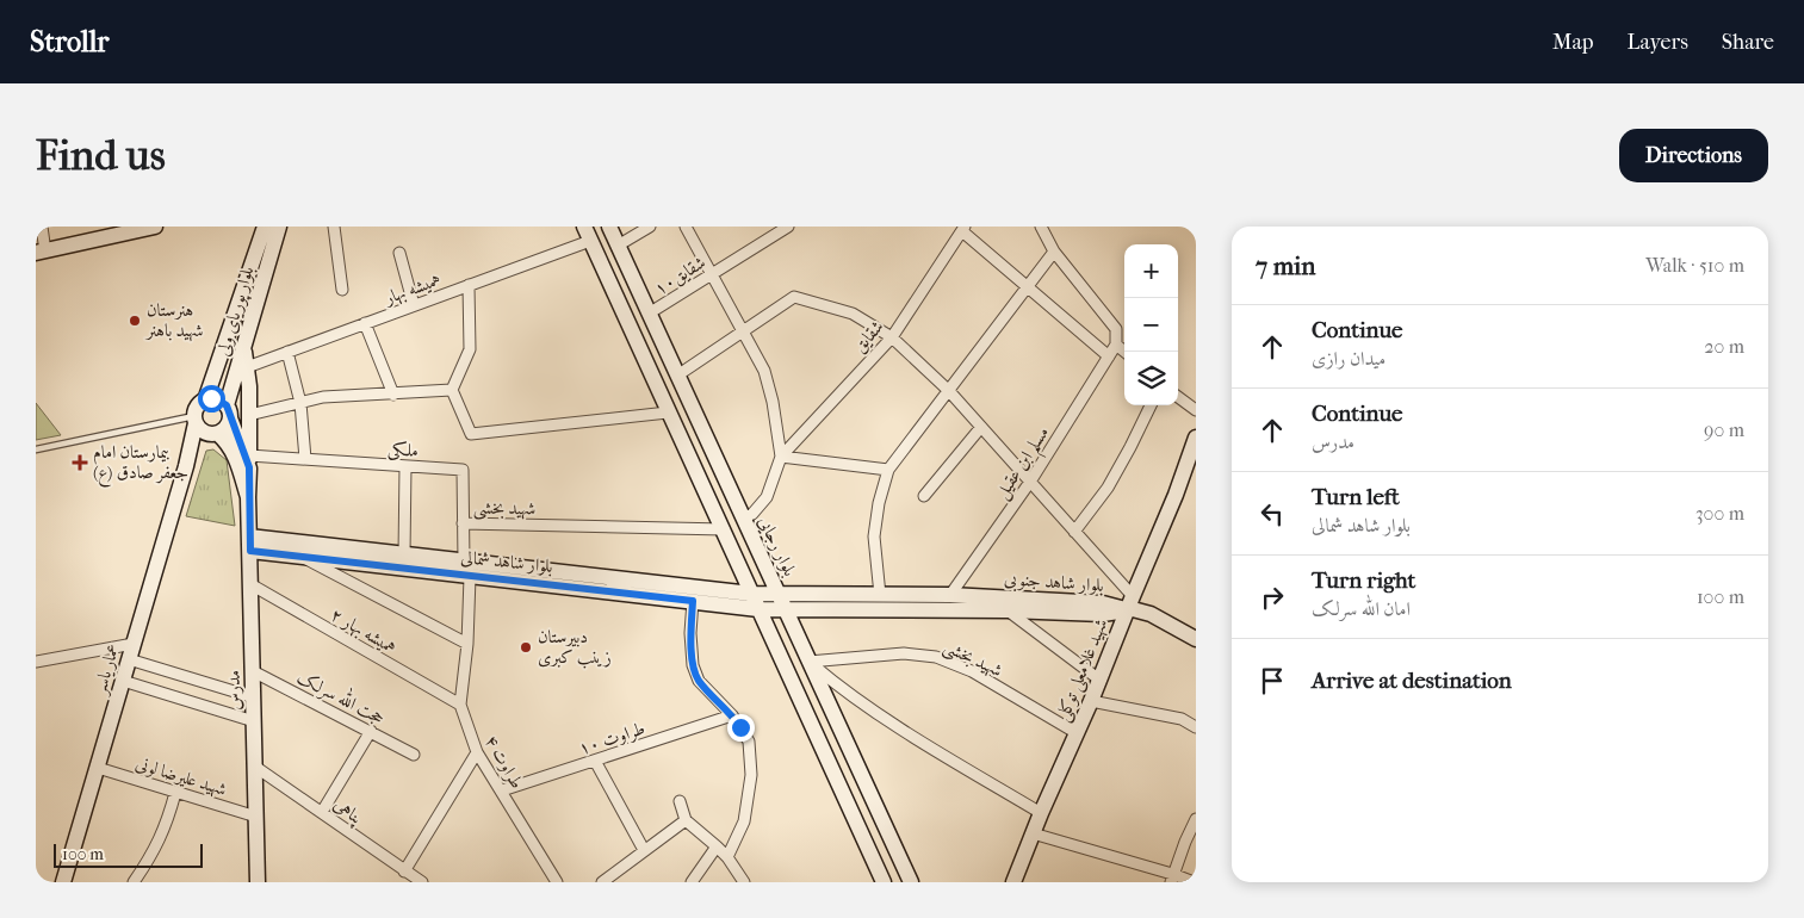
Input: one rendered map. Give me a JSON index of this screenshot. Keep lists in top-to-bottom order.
{
  "streets": {
    "street": [
      "شقایق۱۰",
      "همیشه بهار",
      "بلوار پوریای ولی",
      "شقایق",
      "ملکی",
      "مسلم ابن عقیل",
      "شهید بخشی",
      "بلوار رجایی",
      "بلوار شاهد شمالی",
      "بلوار شاهد جنوبی",
      "همیشه بهار ۲",
      "عمار یاسر",
      "شهید غلامعلی توکلی",
      "مدرس",
      "حجت الله سرلک",
      "طراوت ۱۰",
      "طراوت ۴",
      "شهید علیرضا لونی",
      "پناهی"
    ]
  },
  "crossings": [
    ["شقایق۱۰", "بلوار رجایی"],
    ["بلوار پوریای ولی", "عمار یاسر"],
    ["بلوار پوریای ولی", "مدرس"],
    ["ملکی", "شهید بخشی"],
    ["ملکی", "بلوار شاهد شمالی"],
    ["ملکی", "مدرس"],
    ["مسلم ابن عقیل", "بلوار شاهد جنوبی"],
    ["شهید بخشی", "بلوار رجایی"],
    ["شهید بخشی", "شهید غلامعلی توکلی"],
    ["بلوار رجایی", "بلوار شاهد شمالی"],
    ["بلوار رجایی", "بلوار شاهد جنوبی"],
    ["بلوار شاهد شمالی", "بلوار شاهد جنوبی"],
    ["بلوار شاهد شمالی", "مدرس"],
    ["بلوار شاهد شمالی", "طراوت ۴"],
    ["بلوار شاهد جنوبی", "شهید غلامعلی توکلی"],
    ["همیشه بهار ۲", "مدرس"],
    ["همیشه بهار ۲", "طراوت ۴"],
    ["عمار یاسر", "مدرس"],
    ["عمار یاسر", "شهید علیرضا لونی"],
    ["مدرس", "حجت الله سرلک"],
    ["مدرس", "شهید علیرضا لونی"],
    ["مدرس", "پناهی"],
    ["طراوت ۱۰", "طراوت ۴"]
  ],
  "places": {
    "other": ["هنرستان شهید باهنر", "دبیرستان زینب کبری"],
    "health": ["بیمارستان امام جعفر صادق (ع)"]
  },
  "scale_bar": "100 m",
  "page": {
    "header": "Strollr",
    "nav": ["Map", "Layers", "Share"],
    "buttons": "Directions",
    "title": "Find us",
    "heading": ["7 min", "Walk · 510 m"],
    "map_buttons": ["+", "−"],
    "list": [
      ["Continue", "میدان رازی", "20 m"],
      ["Continue", "مدرس", "90 m"],
      ["Turn left", "بلوار شاهد شمالی", "300 m"],
      ["Turn right", "امان الله سرلک", "100 m"],
      "Arrive at destination"
    ],
    "scale": "100 m"
  }
}
